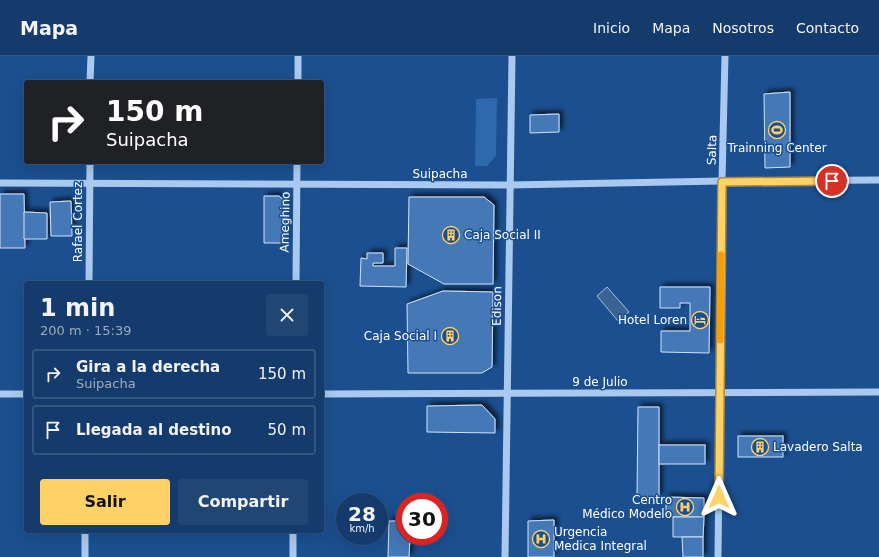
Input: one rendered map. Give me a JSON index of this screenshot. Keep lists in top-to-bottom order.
{
  "streets": {
    "street": [
      "Salta",
      "Suipacha",
      "Rafael Cortez",
      "Ameghino",
      "Edison",
      "9 de Julio"
    ]
  },
  "crossings": [
    ["Salta", "Suipacha"],
    ["Salta", "9 de Julio"],
    ["Suipacha", "Rafael Cortez"],
    ["Suipacha", "Ameghino"],
    ["Suipacha", "Edison"],
    ["Edison", "9 de Julio"]
  ],
  "places": {
    "sports": ["Trainning Center"],
    "building": ["Caja Social II", "Caja Social I", "Lavadero Salta"],
    "hotel": ["Hotel Loren"],
    "hospital": ["Centro Médico Modelo", "Urgencia Medica Integral"]
  },
  "page": {
    "header": "Mapa",
    "nav": [
      "Inicio",
      "Mapa",
      "Nosotros",
      "Contacto"
    ],
    "turn": ["150 m", "Suipacha"],
    "heading": ["1 min", "200 m · 15:39"],
    "list": [
      {
        "name": "Gira a la derecha",
        "note": "Suipacha",
        "value": "150 m"
      },
      {
        "name": "Llegada al destino",
        "value": "50 m"
      }
    ],
    "buttons": ["Salir", "Compartir"],
    "speed": "28 km/h",
    "limit": "30"
  }
}
